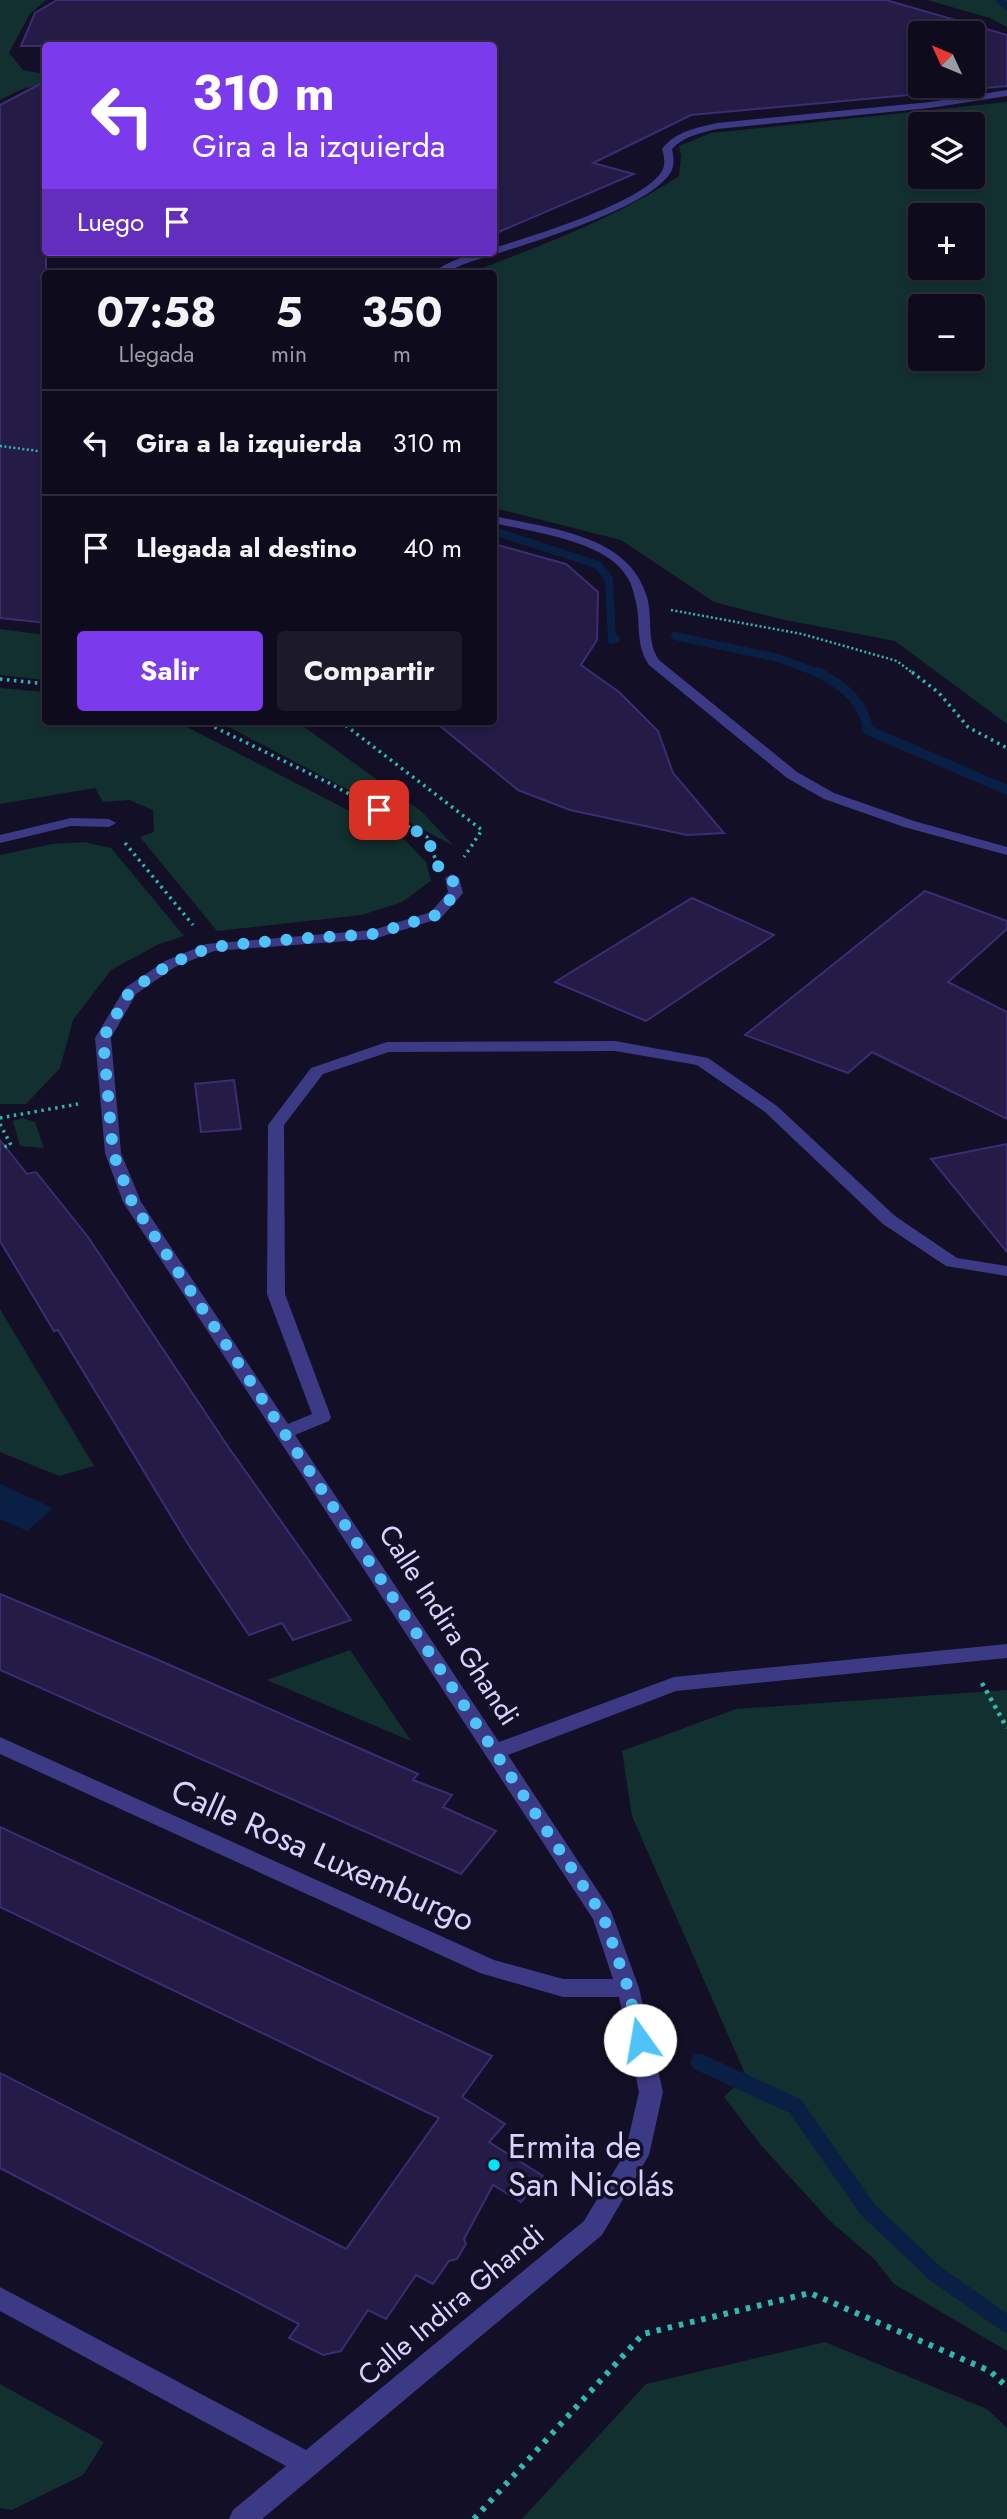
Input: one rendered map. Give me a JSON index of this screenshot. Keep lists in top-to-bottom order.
{
  "streets": {
    "street": ["Calle Indira Ghandi", "Calle Rosa Luxemburgo"]
  },
  "crossings": [
    ["Calle Indira Ghandi", "Calle Rosa Luxemburgo"]
  ],
  "places": ["Ermita de San Nicolás"],
  "north": "top left",
  "page": {
    "map_buttons": ["+", "−"],
    "turn": ["310 m", "Gira a la izquierda"],
    "then": "Luego",
    "eta": [
      "07:58",
      "Llegada",
      "5",
      "min",
      "350",
      "m"
    ],
    "list": [
      {
        "name": "Gira a la izquierda",
        "value": "310 m"
      },
      {
        "name": "Llegada al destino",
        "value": "40 m"
      }
    ],
    "buttons": ["Salir", "Compartir"]
  }
}
